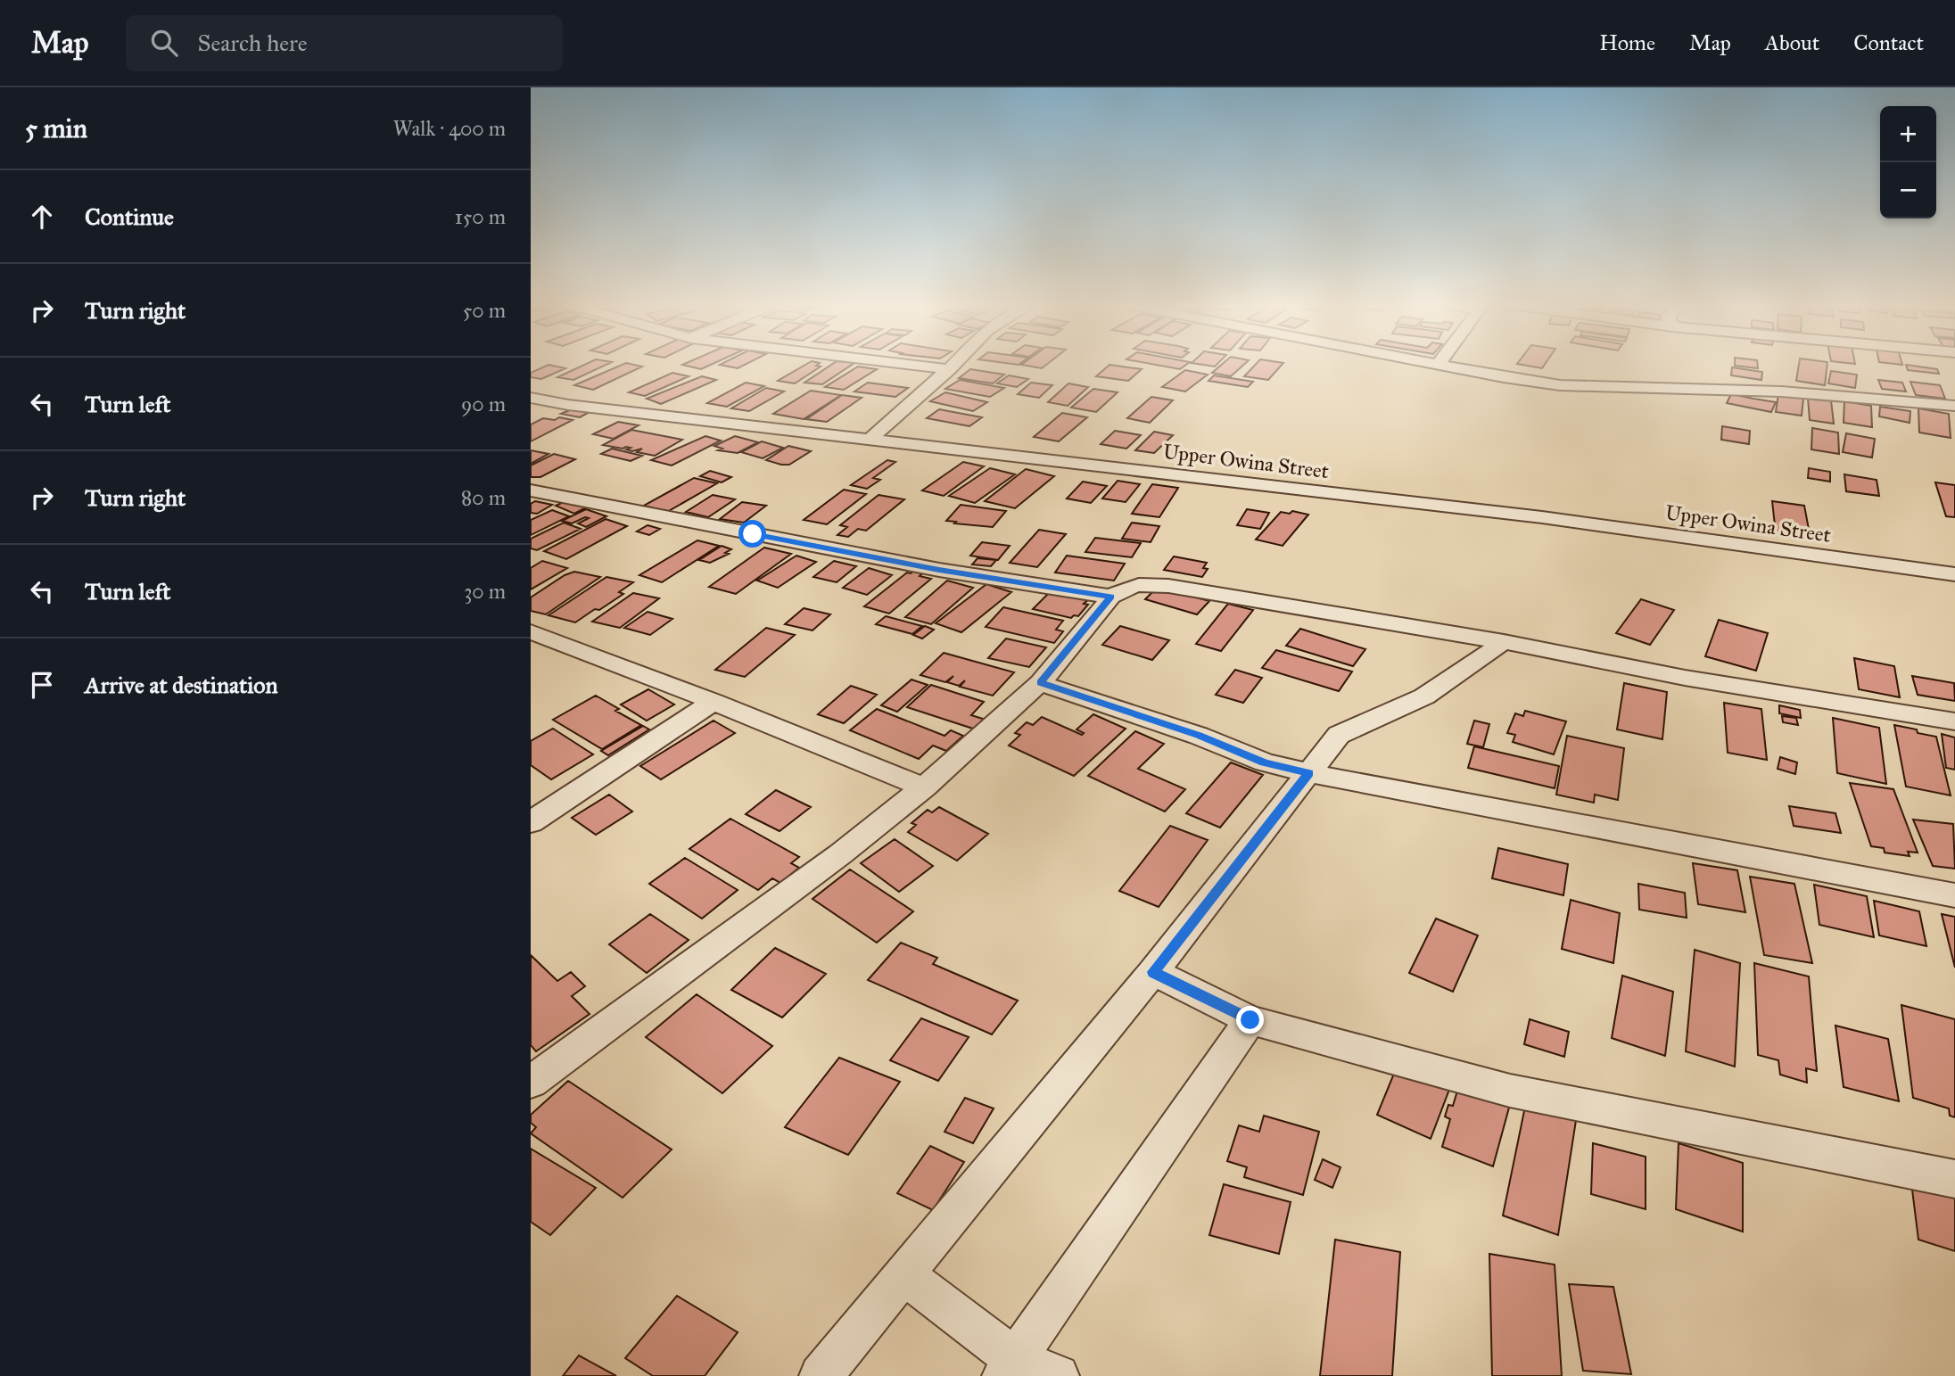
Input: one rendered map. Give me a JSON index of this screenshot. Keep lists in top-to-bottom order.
{
  "streets": {
    "street": ["Upper Owina Street"]
  },
  "page": {
    "header": "Map",
    "search": "Search here",
    "nav": [
      "Home",
      "Map",
      "About",
      "Contact"
    ],
    "heading": ["5 min", "Walk · 400 m"],
    "map_buttons": ["+", "−"],
    "list": [
      ["Continue", "150 m"],
      ["Turn right", "50 m"],
      ["Turn left", "90 m"],
      ["Turn right", "80 m"],
      ["Turn left", "30 m"],
      "Arrive at destination"
    ]
  }
}
